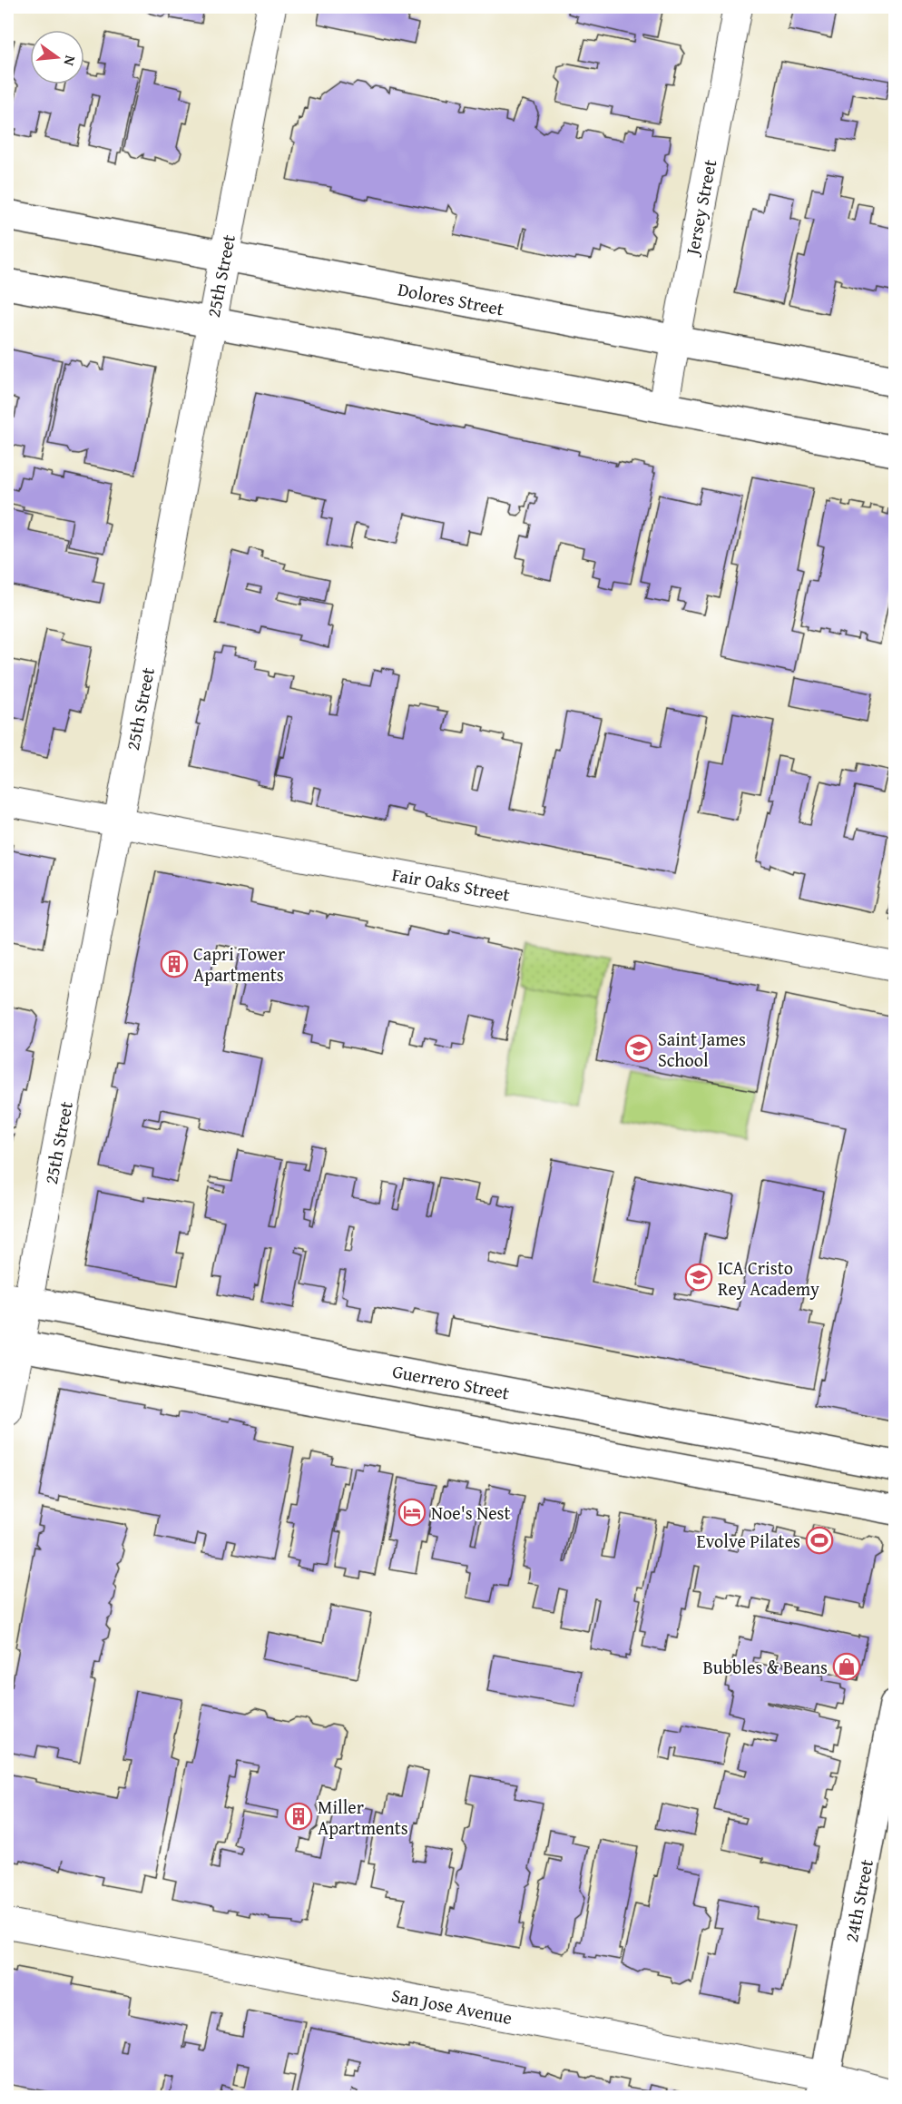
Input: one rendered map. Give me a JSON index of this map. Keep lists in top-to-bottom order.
{
  "streets": {
    "main road": ["Dolores Street", "Guerrero Street", "24th Street"],
    "street": [
      "Jersey Street",
      "25th Street",
      "Fair Oaks Street",
      "San Jose Avenue"
    ]
  },
  "crossings": [
    ["Jersey Street", "Dolores Street"],
    ["25th Street", "Dolores Street"],
    ["25th Street", "Fair Oaks Street"],
    ["25th Street", "Guerrero Street"],
    ["24th Street", "San Jose Avenue"]
  ],
  "places": {
    "building": ["Capri Tower Apartments", "Miller Apartments"],
    "school or university": ["Saint James School", "ICA Cristo Rey Academy"],
    "hotel": ["Noe's Nest"],
    "sports": ["Evolve Pilates"],
    "shop": ["Bubbles & Beans"]
  },
  "north": "right"
}
